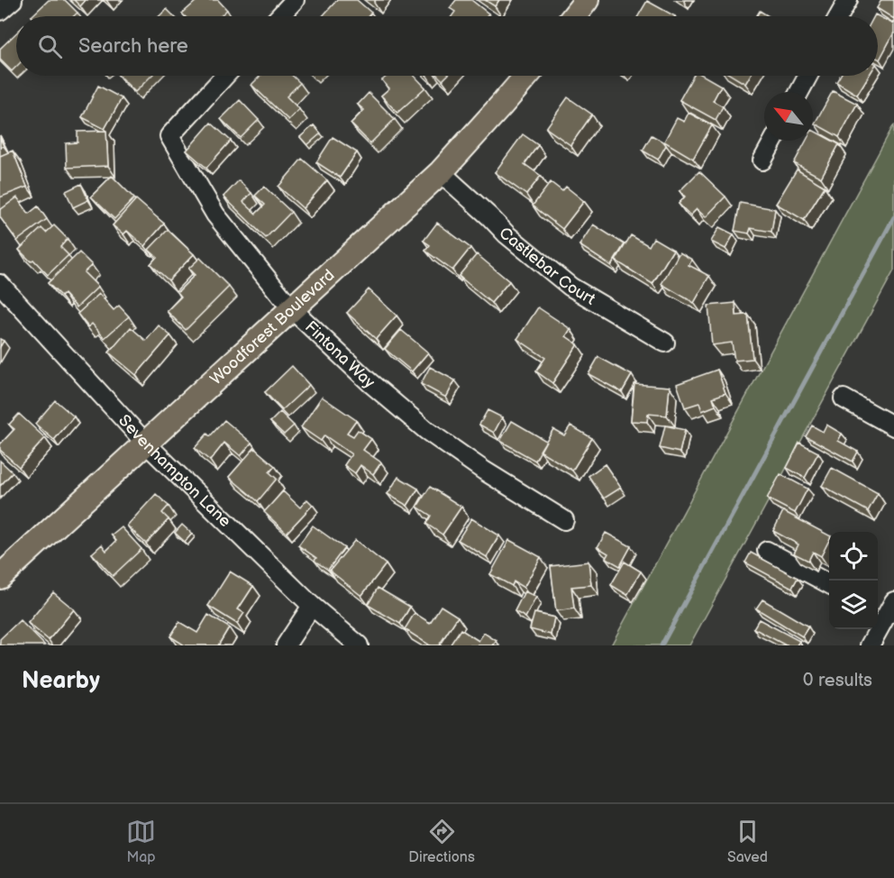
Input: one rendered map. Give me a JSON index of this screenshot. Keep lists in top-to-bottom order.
{
  "streets": {
    "main road": ["Woodforest Boulevard"],
    "street": ["Castlebar Court", "Fintona Way", "Sevenhampton Lane"]
  },
  "crossings": [
    ["Castlebar Court", "Woodforest Boulevard"],
    ["Woodforest Boulevard", "Fintona Way"],
    ["Woodforest Boulevard", "Sevenhampton Lane"]
  ],
  "north": "top left",
  "page": {
    "search": "Search here",
    "heading": ["Nearby", "0 results"],
    "nav": ["Map", "Directions", "Saved"]
  }
}
